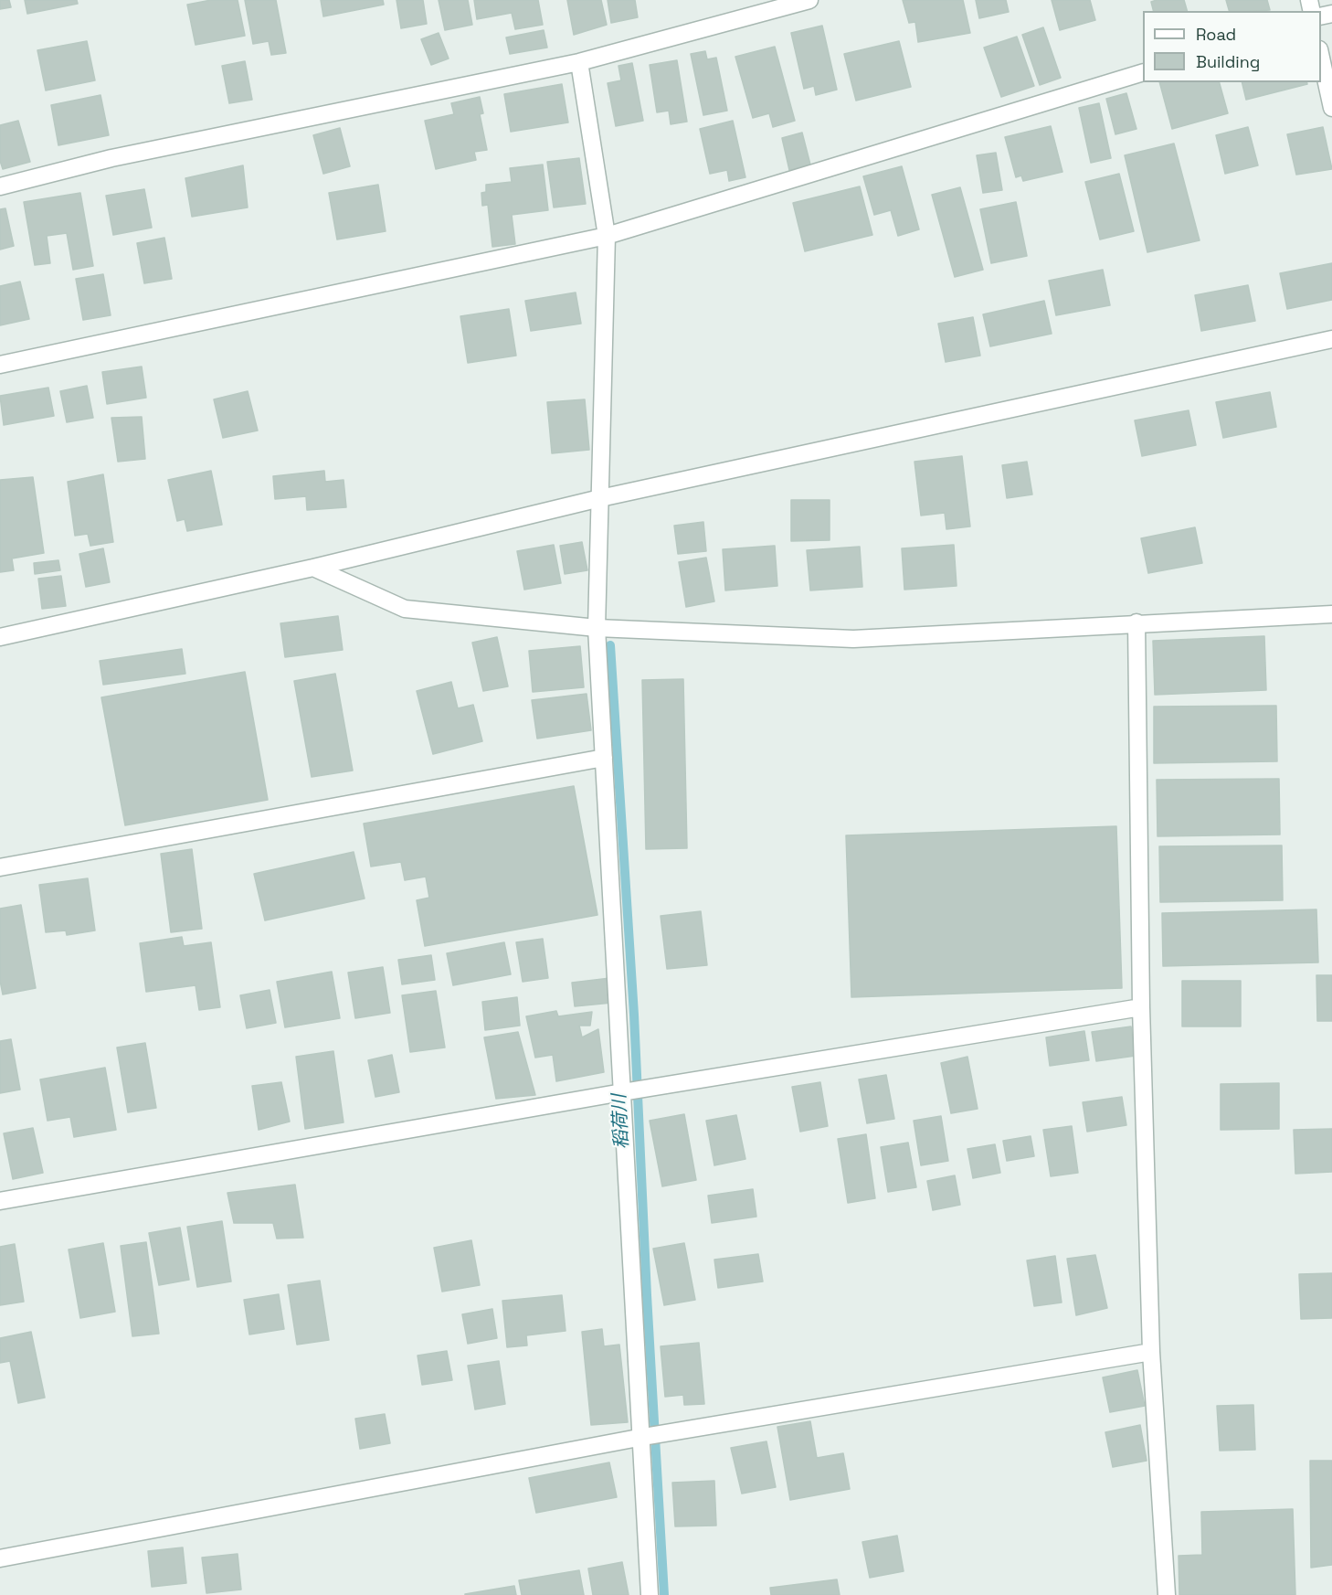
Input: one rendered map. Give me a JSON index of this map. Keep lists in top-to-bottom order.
{
  "water": ["稻荷川"],
  "legend": ["Road", "Building"]
}
